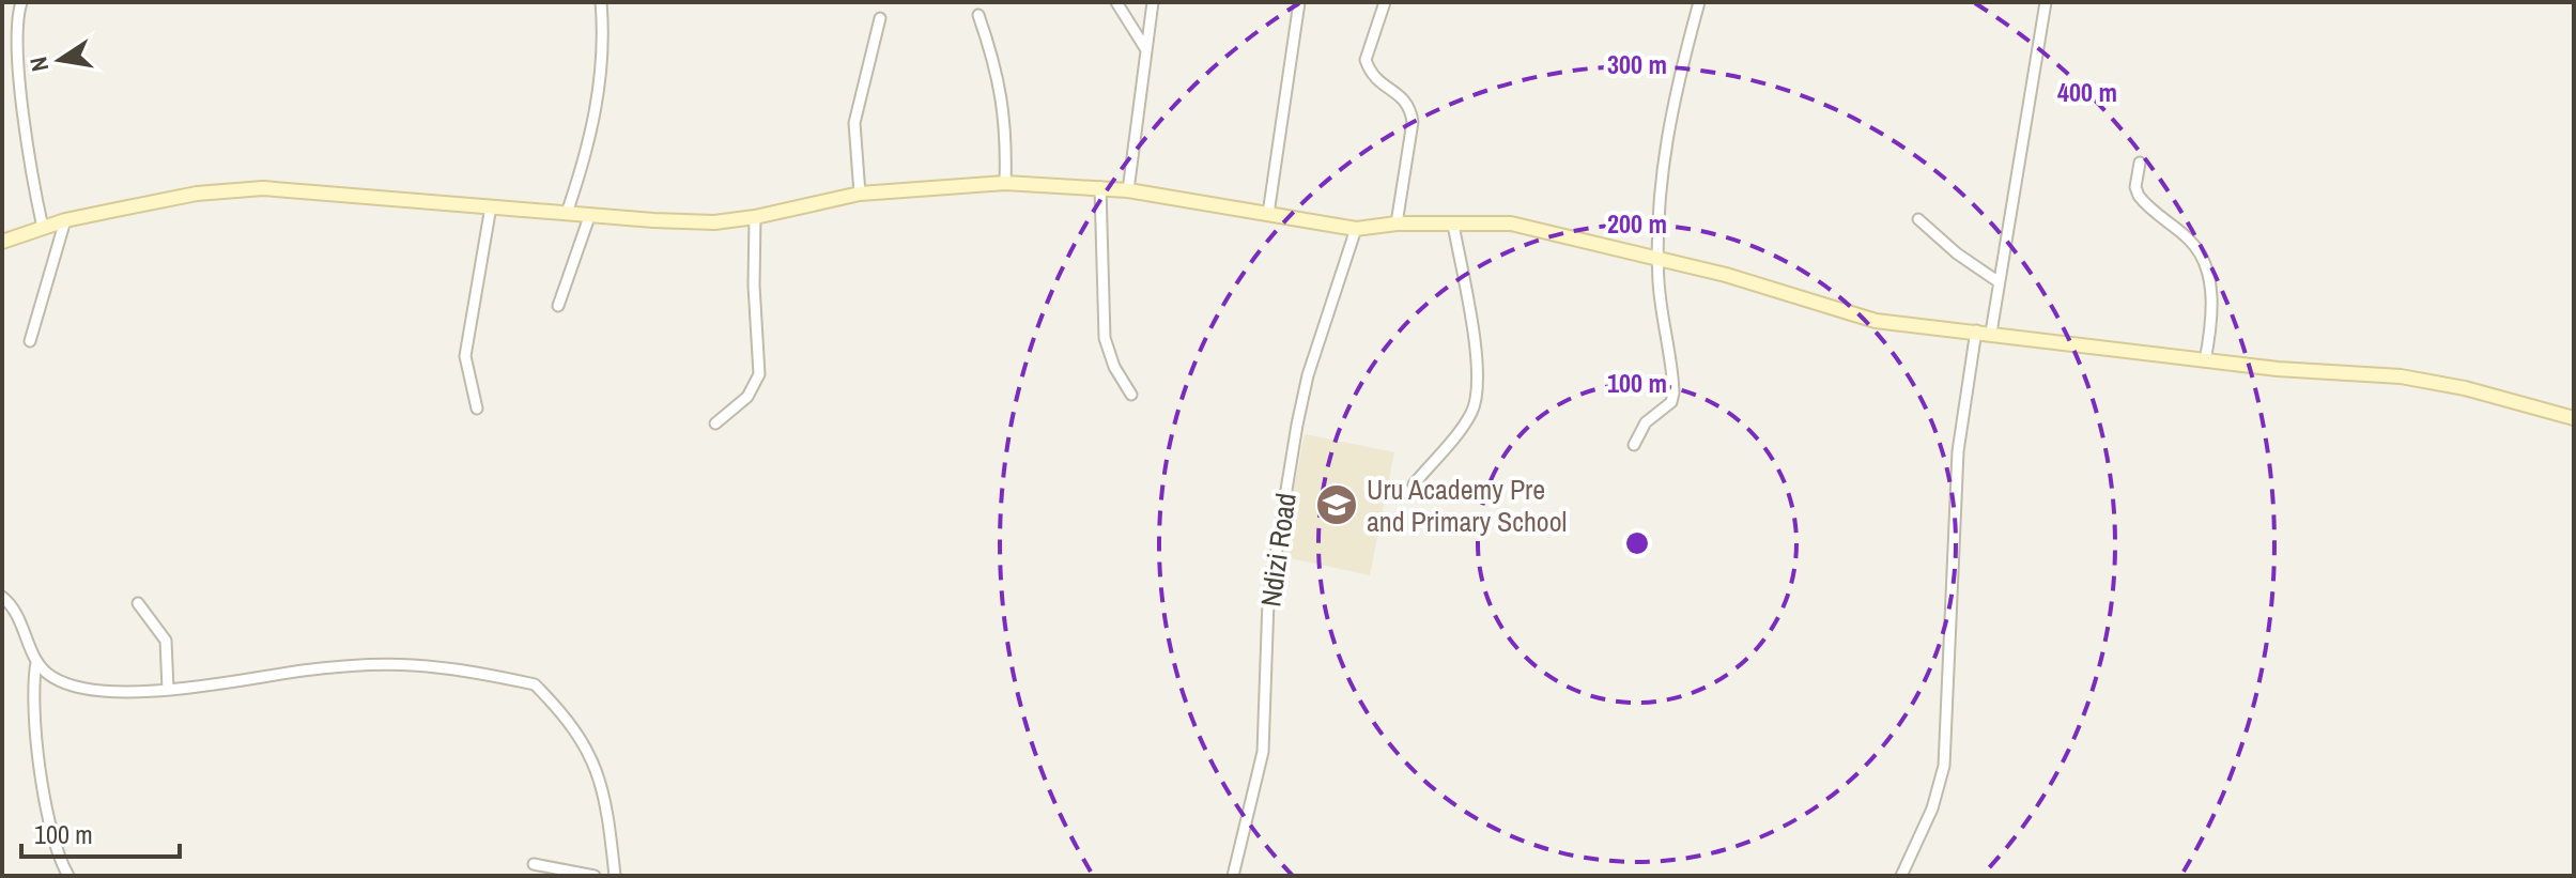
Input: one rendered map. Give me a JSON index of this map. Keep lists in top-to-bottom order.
{
  "streets": {
    "street": ["Ndizi Road"]
  },
  "places": {
    "school or university": ["Uru Academy Pre and Primary School"]
  },
  "scale_bar": "100 m",
  "north": "left",
  "rings": [
    "300 m",
    "400 m",
    "200 m",
    "100 m"
  ]
}
